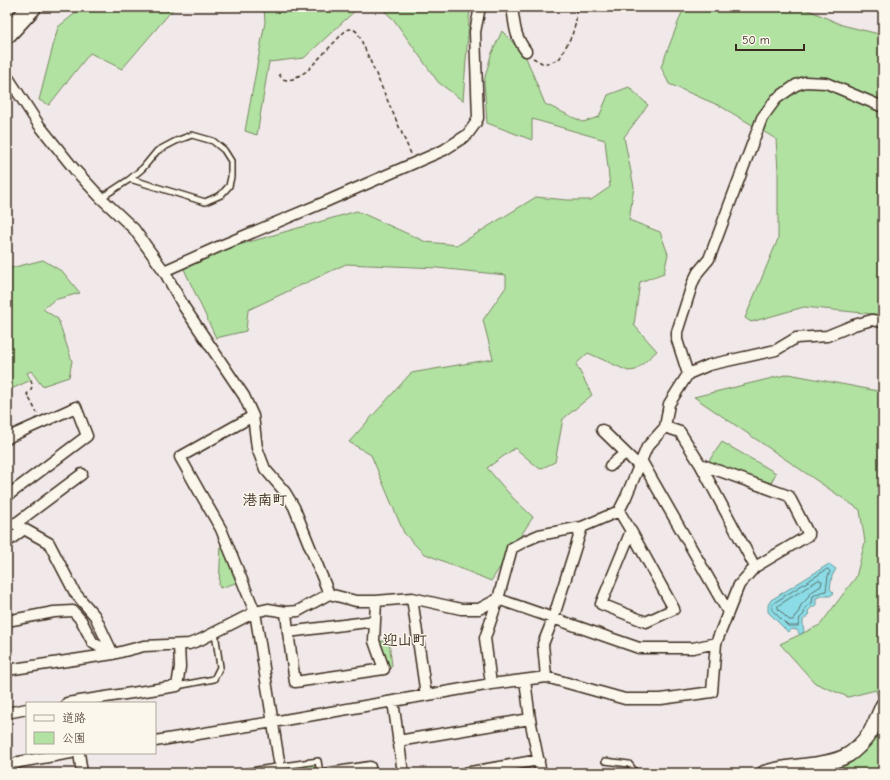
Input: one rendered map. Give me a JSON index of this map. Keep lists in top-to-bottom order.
{
  "districts": ["港南町", "迎山町"],
  "legend": ["道路", "公園"],
  "scale_bar": "50 m"
}
